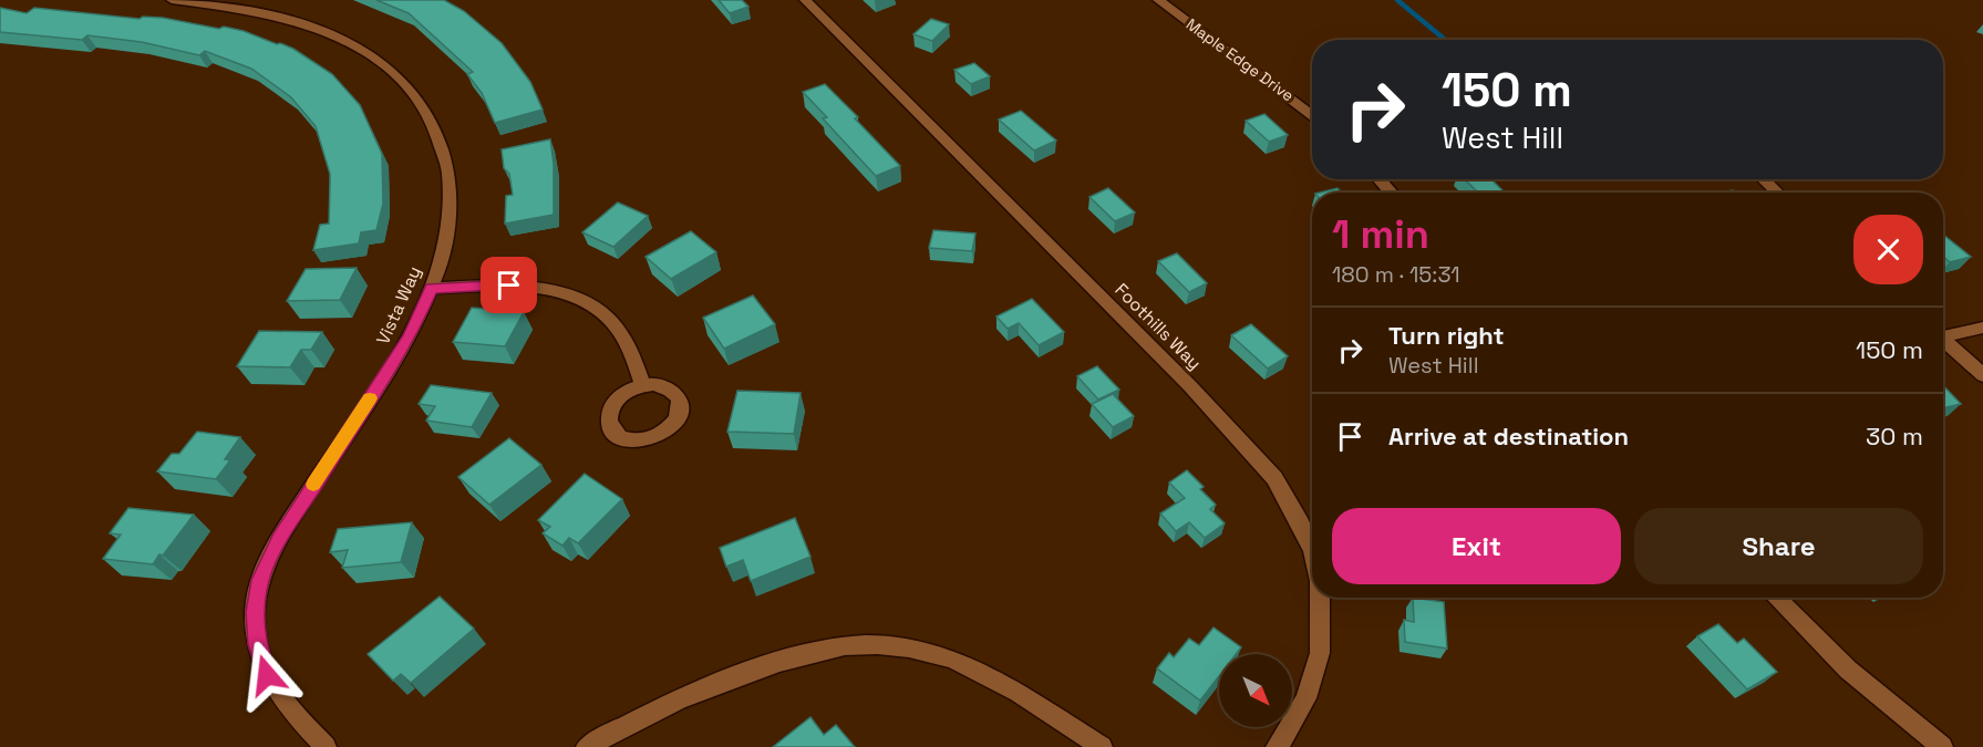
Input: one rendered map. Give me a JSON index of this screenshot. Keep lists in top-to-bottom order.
{
  "streets": {
    "street": ["Maple Edge Drive", "Vista Way", "Foothills Way"]
  },
  "north": "bottom right",
  "page": {
    "turn": ["150 m", "West Hill"],
    "heading": ["1 min", "180 m · 15:31"],
    "list": [
      {
        "name": "Turn right",
        "note": "West Hill",
        "value": "150 m"
      },
      {
        "name": "Arrive at destination",
        "value": "30 m"
      }
    ],
    "buttons": ["Exit", "Share"]
  }
}
